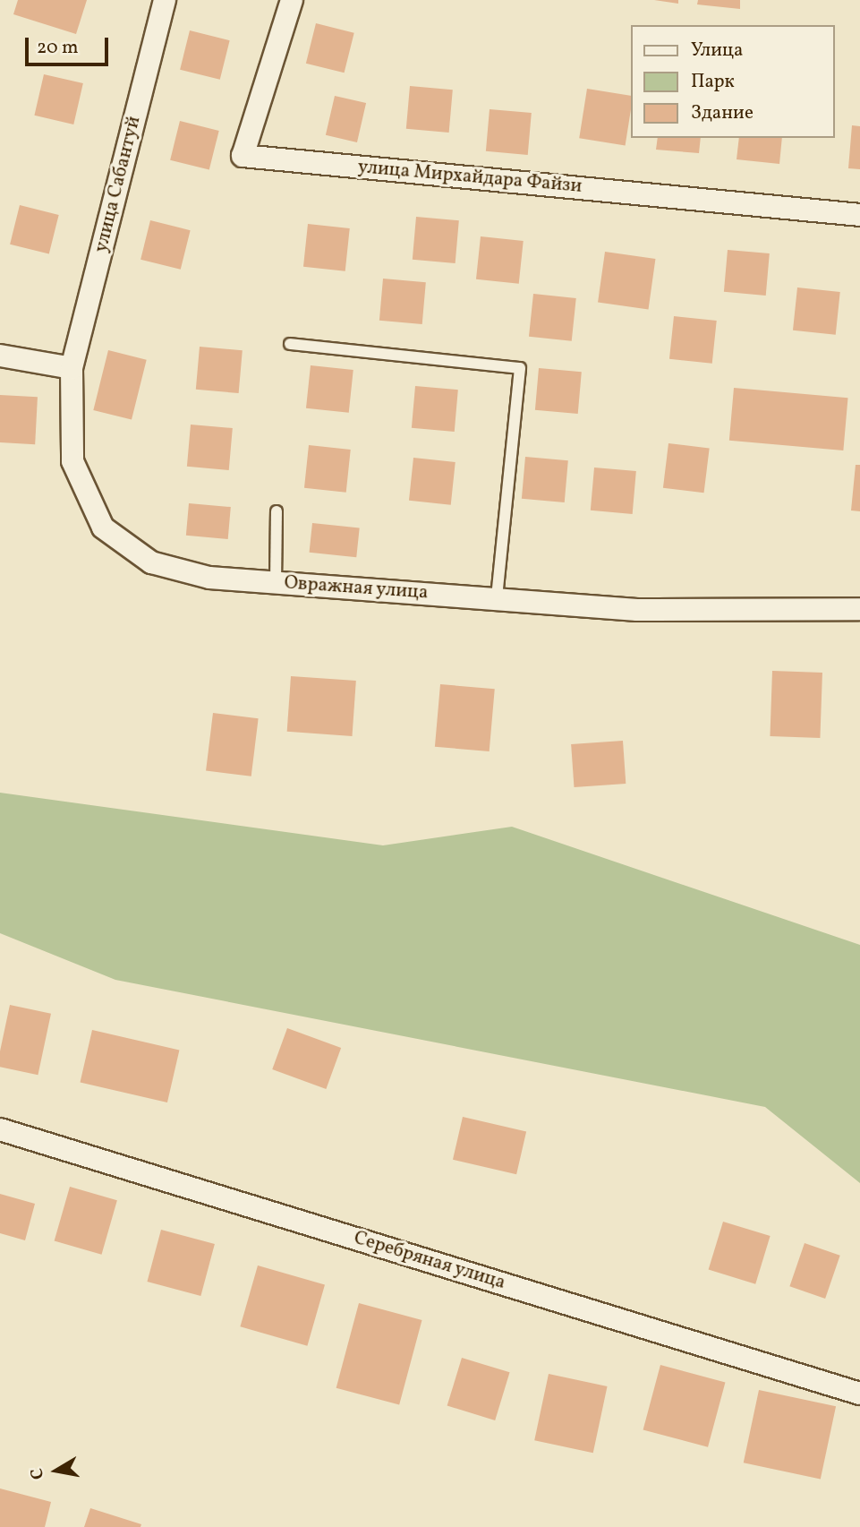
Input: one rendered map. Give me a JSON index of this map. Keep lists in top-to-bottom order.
{
  "streets": {
    "street": [
      "улица Мирхайдара Файзи",
      "улица Сабантуй",
      "Овражная улица",
      "Серебряная улица"
    ]
  },
  "crossings": [
    ["улица Сабантуй", "Овражная улица"]
  ],
  "legend": ["Улица", "Парк", "Здание"],
  "scale_bar": "20 m",
  "north": "left"
}
